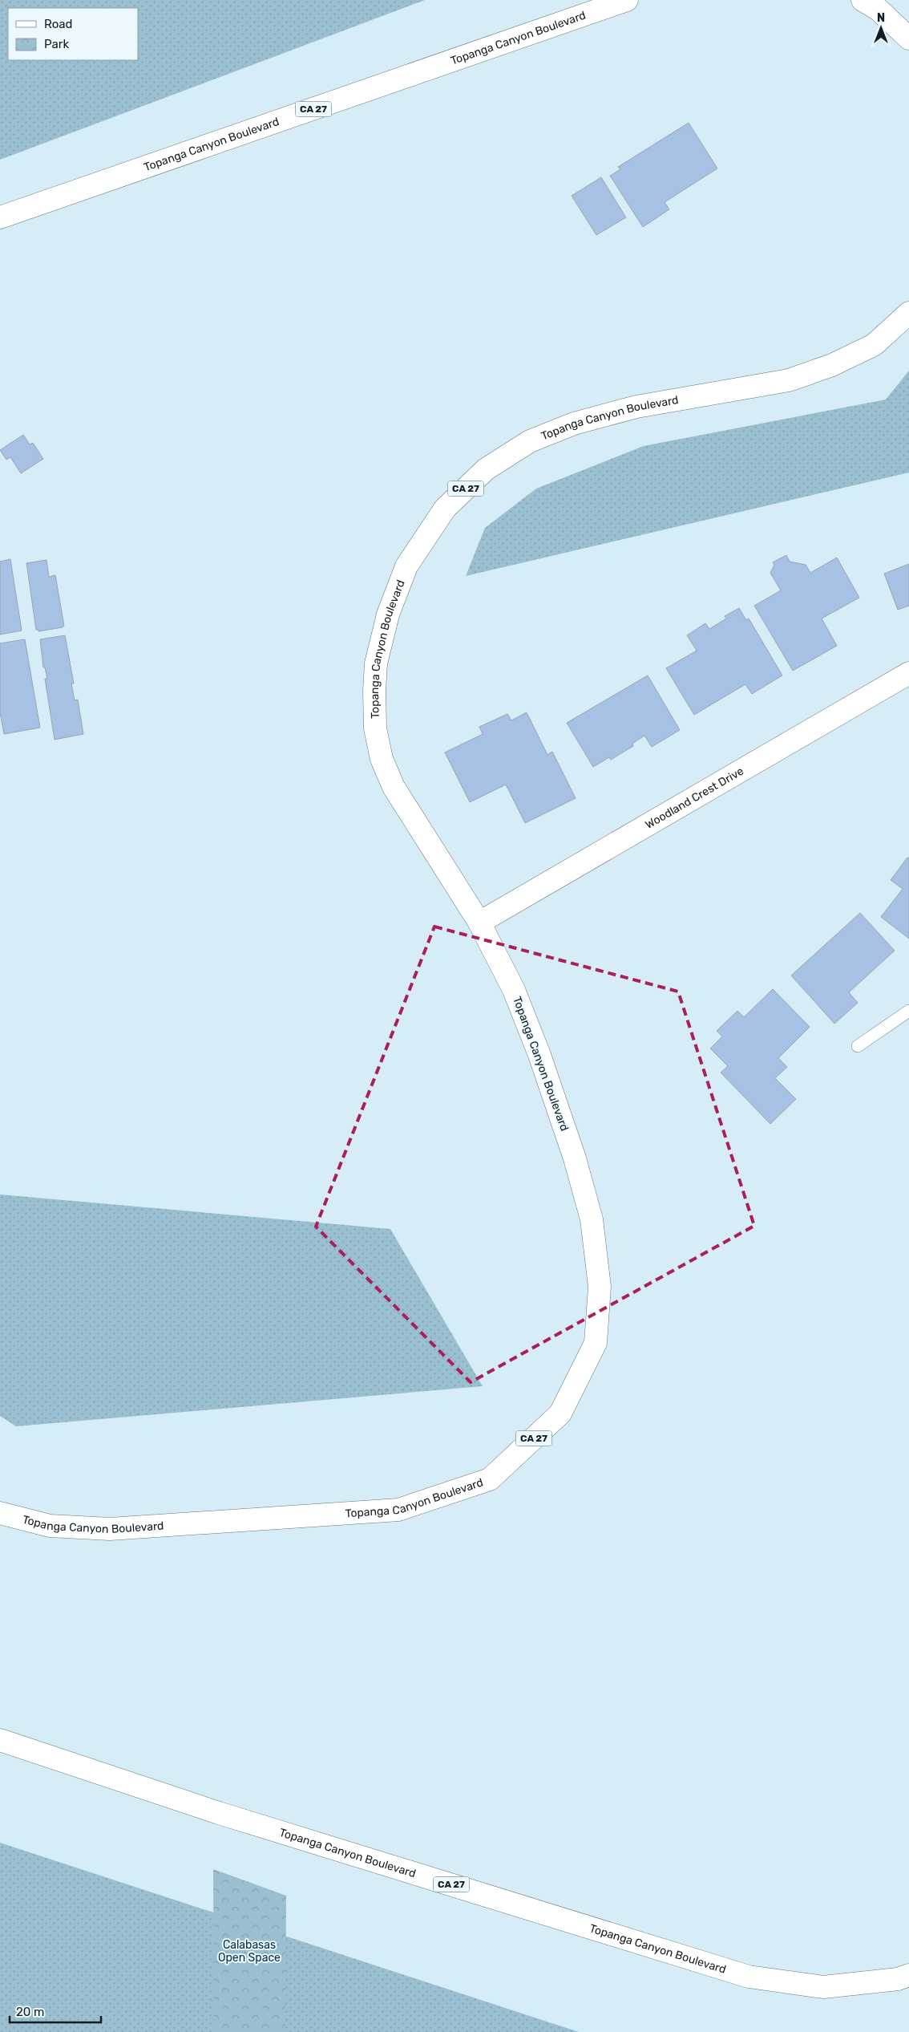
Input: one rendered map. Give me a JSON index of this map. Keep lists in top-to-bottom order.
{
  "streets": {
    "main road": ["Topanga Canyon Boulevard", "CA 27", "Woodland Crest Drive"]
  },
  "crossings": [
    ["Topanga Canyon Boulevard", "Woodland Crest Drive"]
  ],
  "parks": ["Calabasas Open Space"],
  "legend": ["Road", "Park"],
  "scale_bar": "20 m",
  "north": "top"
}
